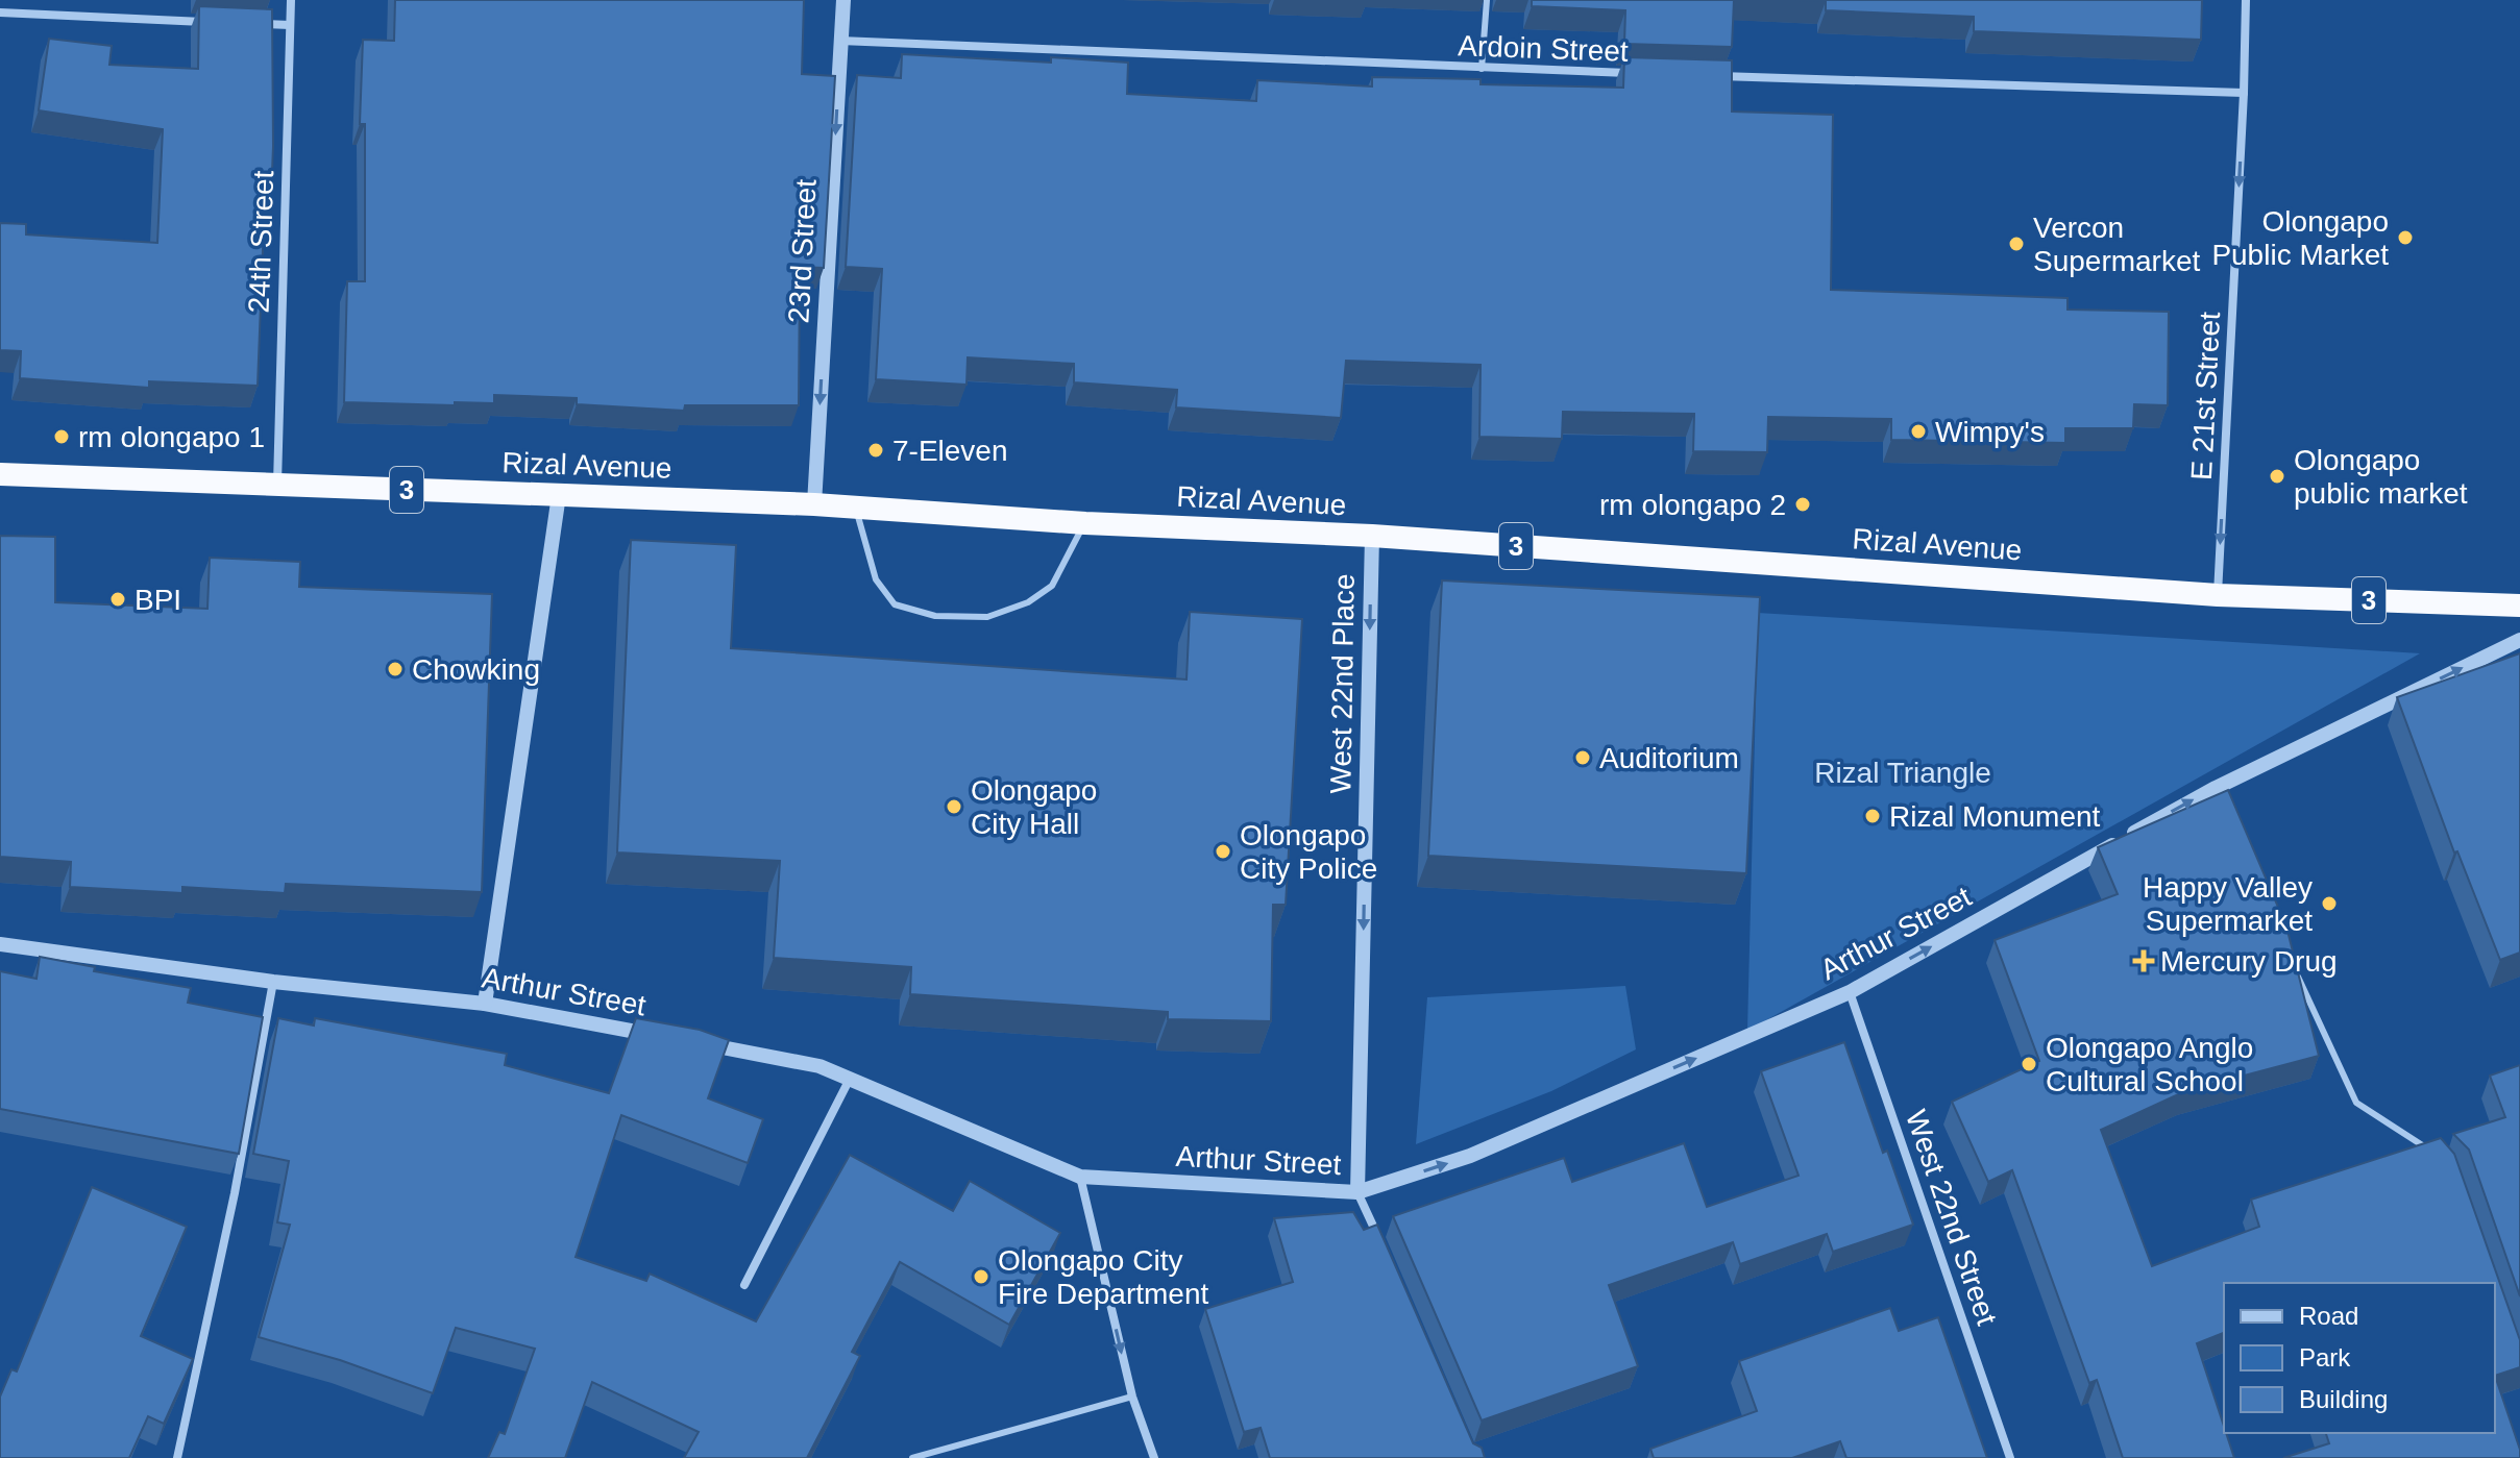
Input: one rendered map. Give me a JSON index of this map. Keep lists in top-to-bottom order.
{
  "streets": {
    "highway": ["Rizal Avenue", "3"],
    "street": [
      "Ardoin Street",
      "24th Street",
      "23rd Street",
      "E 21st Street",
      "West 22nd Place",
      "Arthur Street",
      "West 22nd Street"
    ]
  },
  "crossings": [
    ["Ardoin Street", "23rd Street"],
    ["24th Street", "Rizal Avenue"],
    ["23rd Street", "Rizal Avenue"],
    ["E 21st Street", "Rizal Avenue"],
    ["Rizal Avenue", "West 22nd Place"],
    ["West 22nd Place", "Arthur Street"],
    ["Arthur Street", "West 22nd Street"]
  ],
  "one_way": [
    "23rd Street",
    "E 21st Street",
    "West 22nd Place",
    "Arthur Street"
  ],
  "parks": ["Rizal Triangle"],
  "places": {
    "other": [
      "Olongapo Public Market",
      "Vercon Supermarket",
      "Wimpy's",
      "rm olongapo 1",
      "7-Eleven",
      "Olongapo public market",
      "rm olongapo 2",
      "BPI",
      "Chowking",
      "Auditorium",
      "Olongapo City Hall",
      "Rizal Monument",
      "Olongapo City Police",
      "Happy Valley Supermarket",
      "Olongapo Anglo Cultural School",
      "Olongapo City Fire Department"
    ],
    "health": ["Mercury Drug"]
  },
  "legend": ["Road", "Park", "Building"]
}
